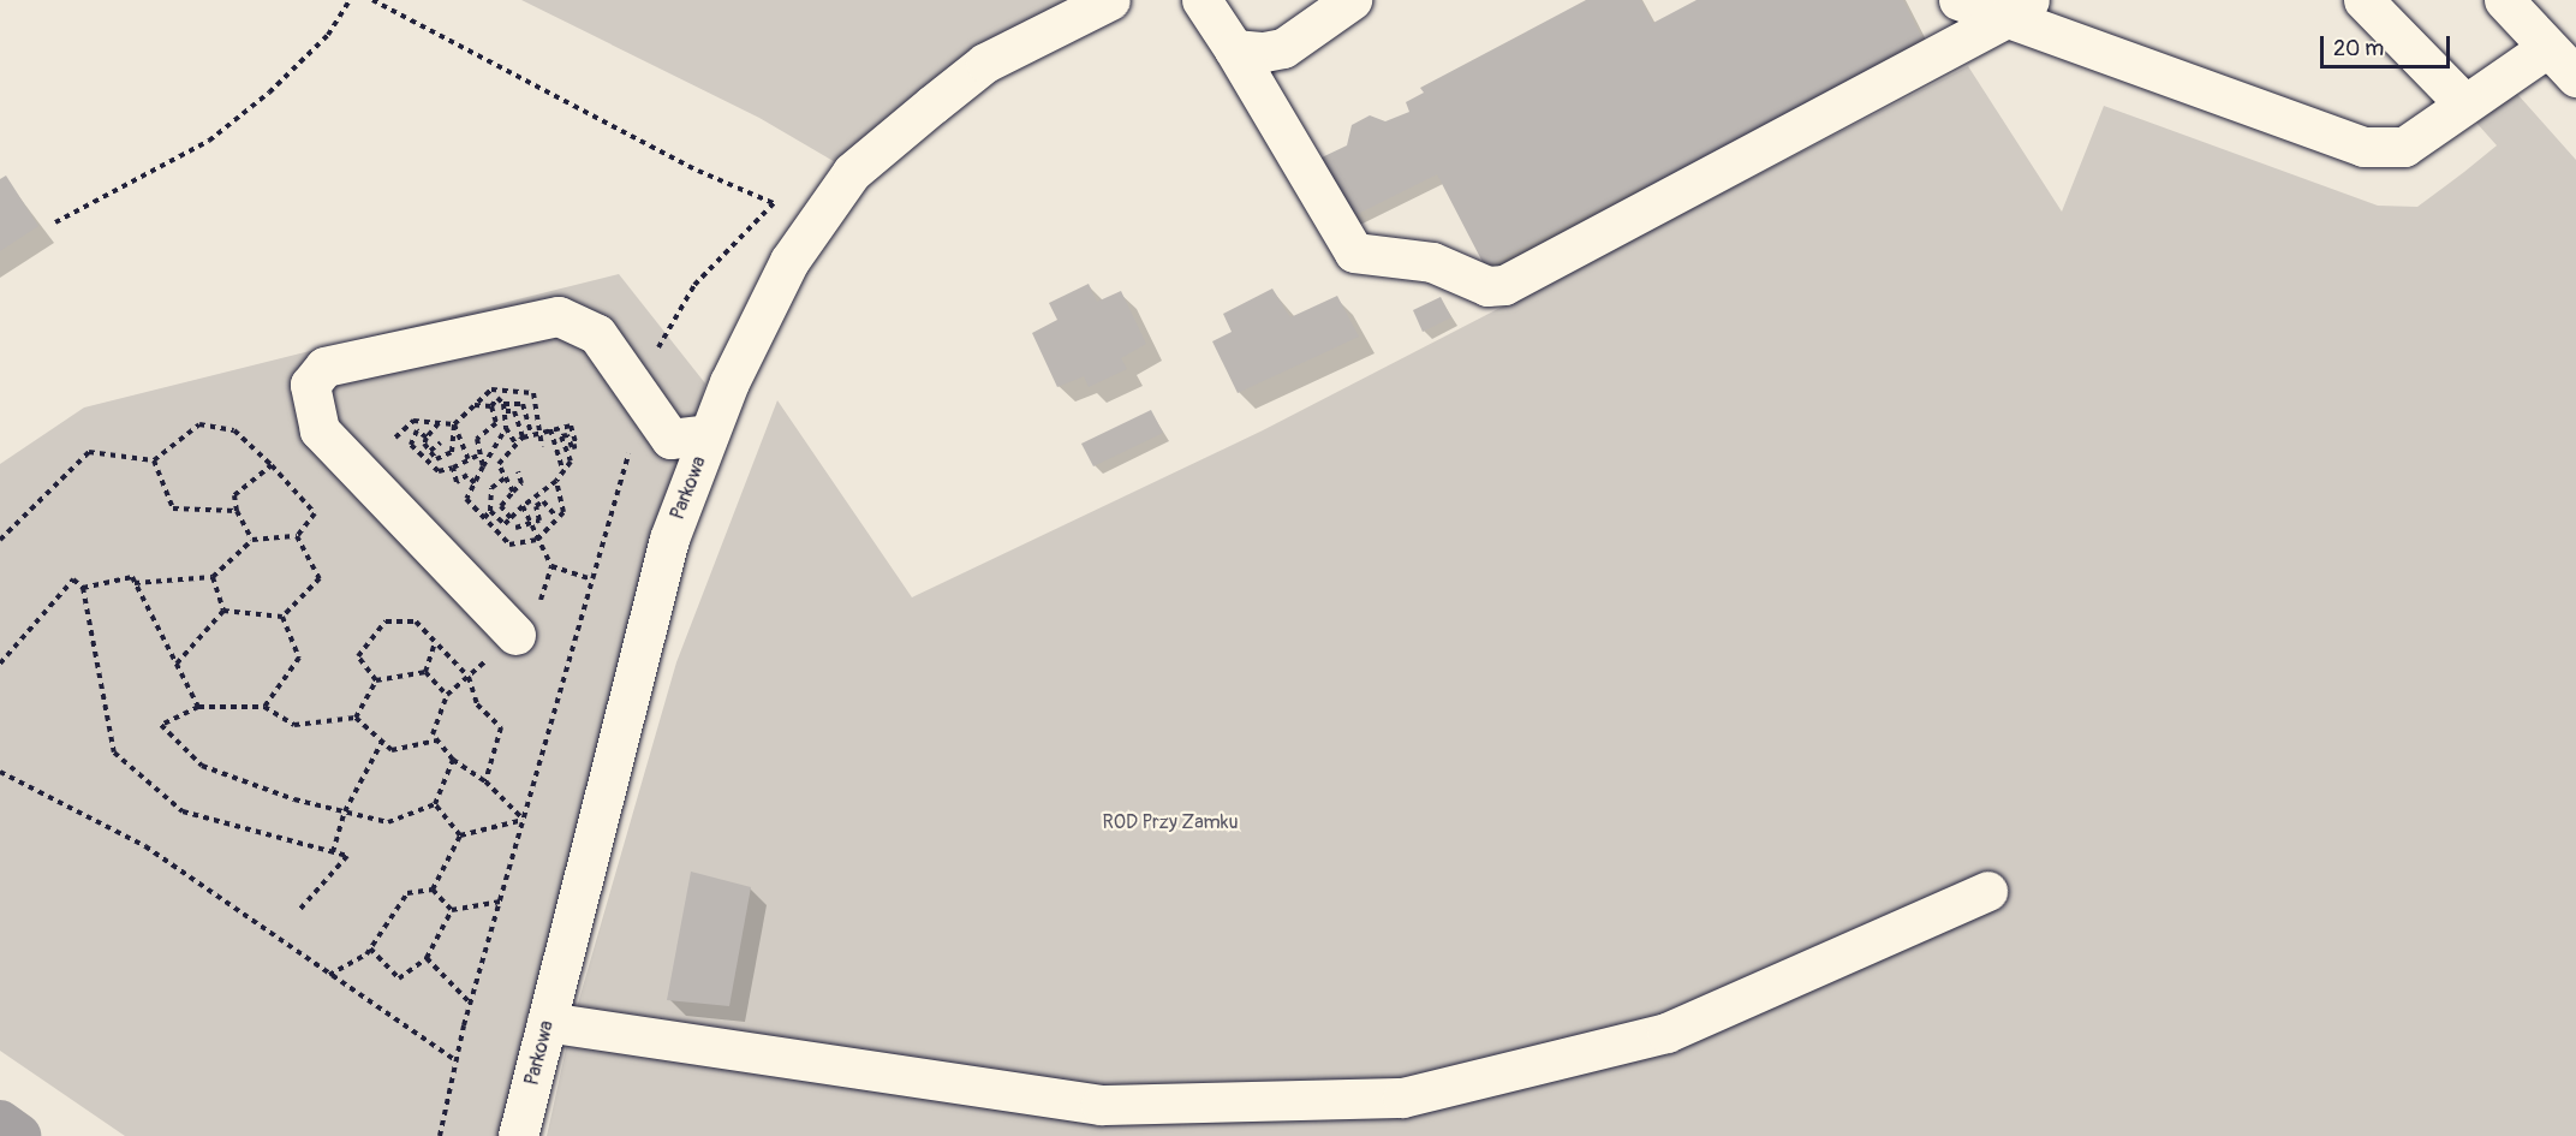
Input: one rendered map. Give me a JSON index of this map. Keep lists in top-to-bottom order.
{
  "streets": {
    "street": ["Parkowa"]
  },
  "parks": ["ROD Przy Zamku"],
  "scale_bar": "20 m"
}
